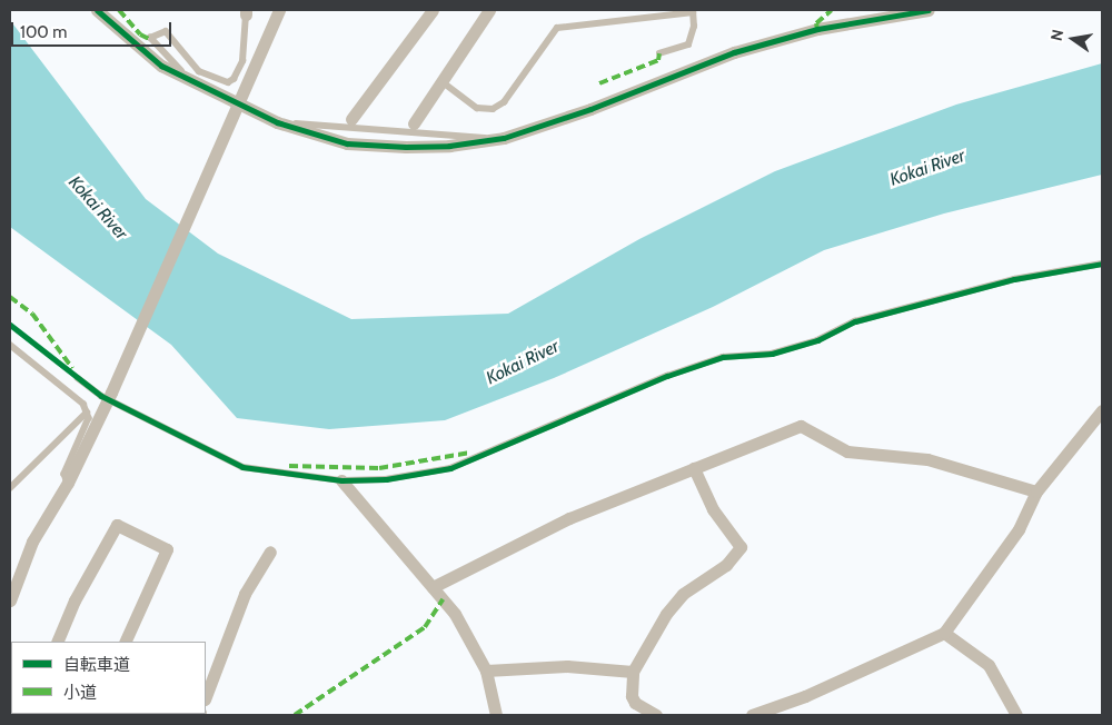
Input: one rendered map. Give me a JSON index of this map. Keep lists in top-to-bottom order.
{
  "water": ["Kokai River"],
  "legend": ["自転車道", "小道"],
  "scale_bar": "100 m",
  "north": "left"
}
